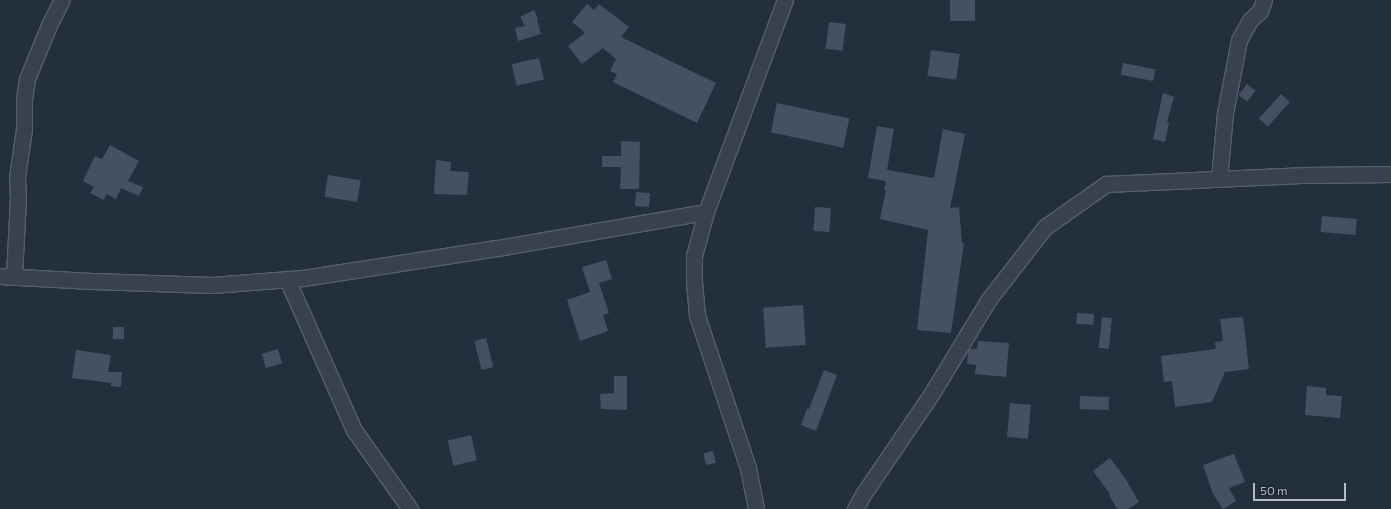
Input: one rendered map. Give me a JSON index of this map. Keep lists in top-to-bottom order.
{
  "scale_bar": "50 m"
}
